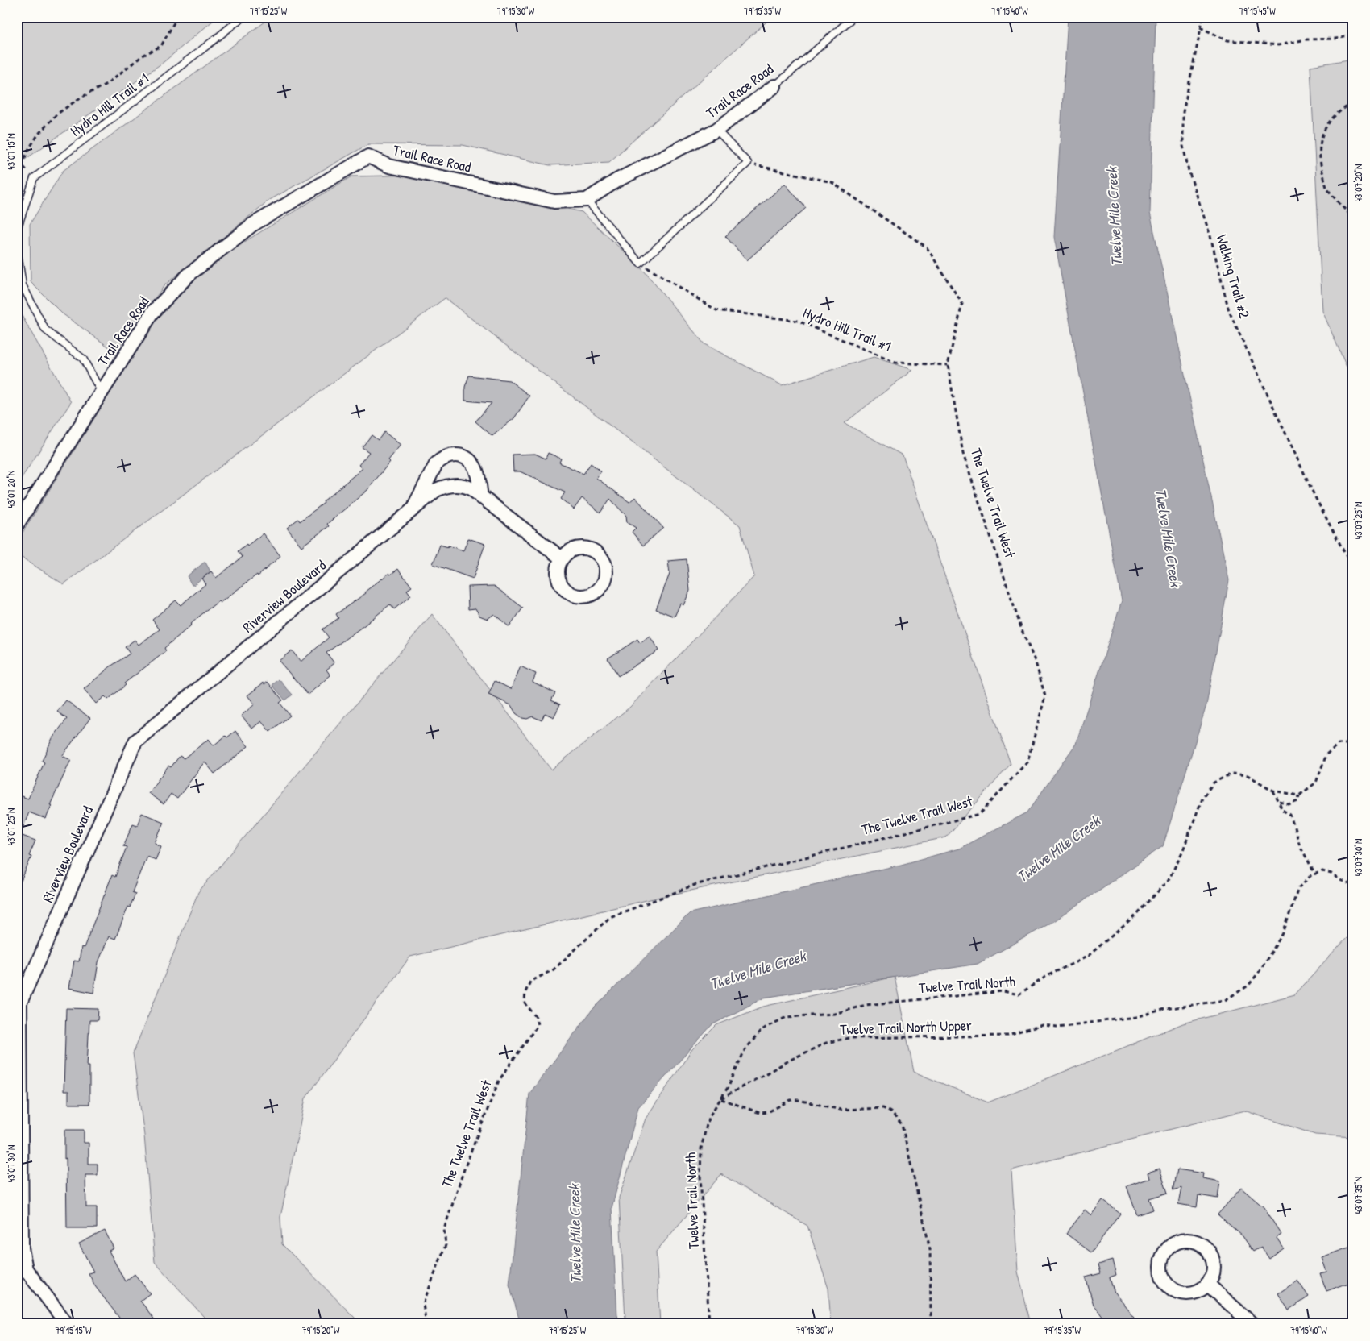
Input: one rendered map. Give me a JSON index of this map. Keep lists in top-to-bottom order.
{
  "streets": {
    "street": ["Trail Race Road", "Riverview Boulevard"],
    "lane": ["Hydro Hill Trail #1"],
    "path": [
      "Walking Trail #2",
      "The Twelve Trail West",
      "Twelve Trail North",
      "Twelve Trail North Upper"
    ]
  },
  "crossings": [
    ["Hydro Hill Trail #1", "The Twelve Trail West"],
    ["Twelve Trail North", "Twelve Trail North Upper"]
  ],
  "water": ["Twelve Mile Creek"],
  "coordinates": [
    "79°15'25\"W",
    "79°15'30\"W",
    "79°15'35\"W",
    "79°15'40\"W",
    "79°15'45\"W",
    "43°07'15\"N",
    "43°07'20\"N",
    "43°07'25\"N",
    "43°07'30\"N",
    "43°07'35\"N",
    "79°15'15\"W",
    "79°15'20\"W"
  ]
}
